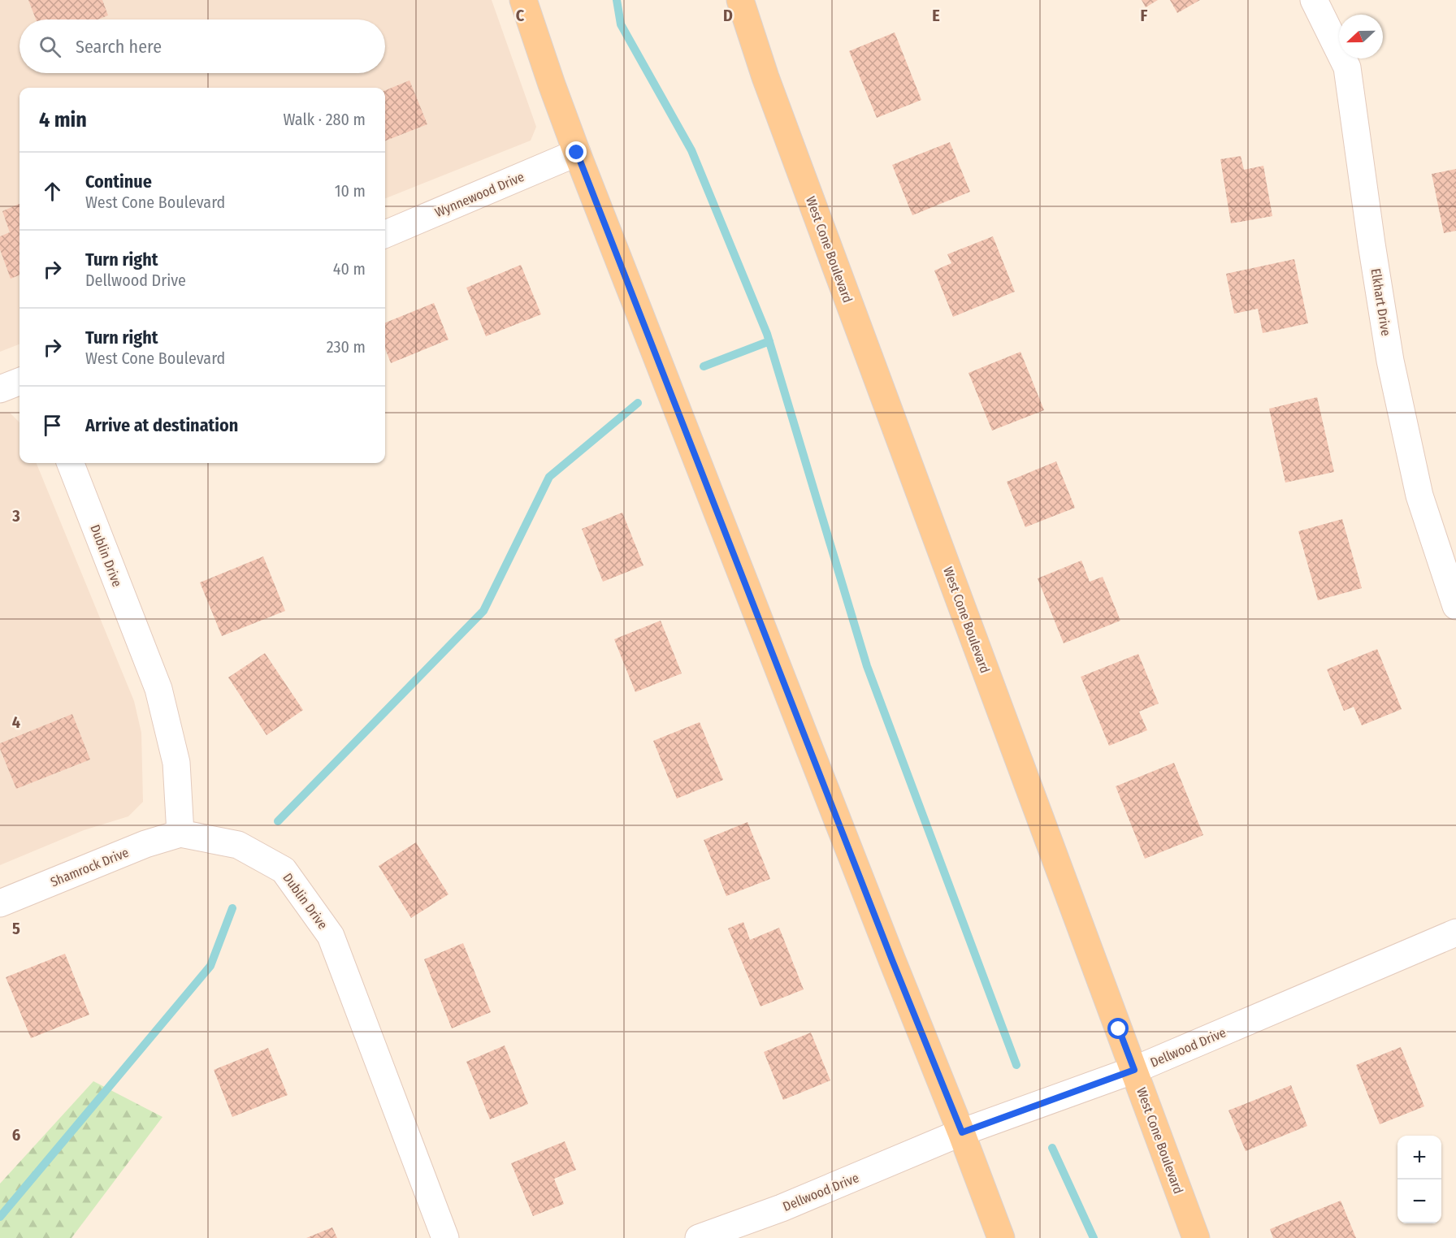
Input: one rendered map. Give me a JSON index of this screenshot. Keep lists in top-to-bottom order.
{
  "streets": {
    "main road": ["West Cone Boulevard"],
    "street": [
      "Wynnewood Drive",
      "Elkhart Drive",
      "Dublin Drive",
      "Shamrock Drive",
      "Dellwood Drive"
    ]
  },
  "crossings": [
    ["West Cone Boulevard", "Dellwood Drive"],
    ["Dublin Drive", "Shamrock Drive"]
  ],
  "north": "left",
  "page": {
    "search": "Search here",
    "heading": ["4 min", "Walk · 280 m"],
    "list": [
      ["Continue", "West Cone Boulevard", "10 m"],
      ["Turn right", "Dellwood Drive", "40 m"],
      ["Turn right", "West Cone Boulevard", "230 m"],
      "Arrive at destination"
    ],
    "map_buttons": ["+", "−"]
  },
  "grid": {
    "columns": [
      "C",
      "D",
      "E",
      "F"
    ],
    "rows": [
      "3",
      "4",
      "5",
      "6"
    ]
  }
}
